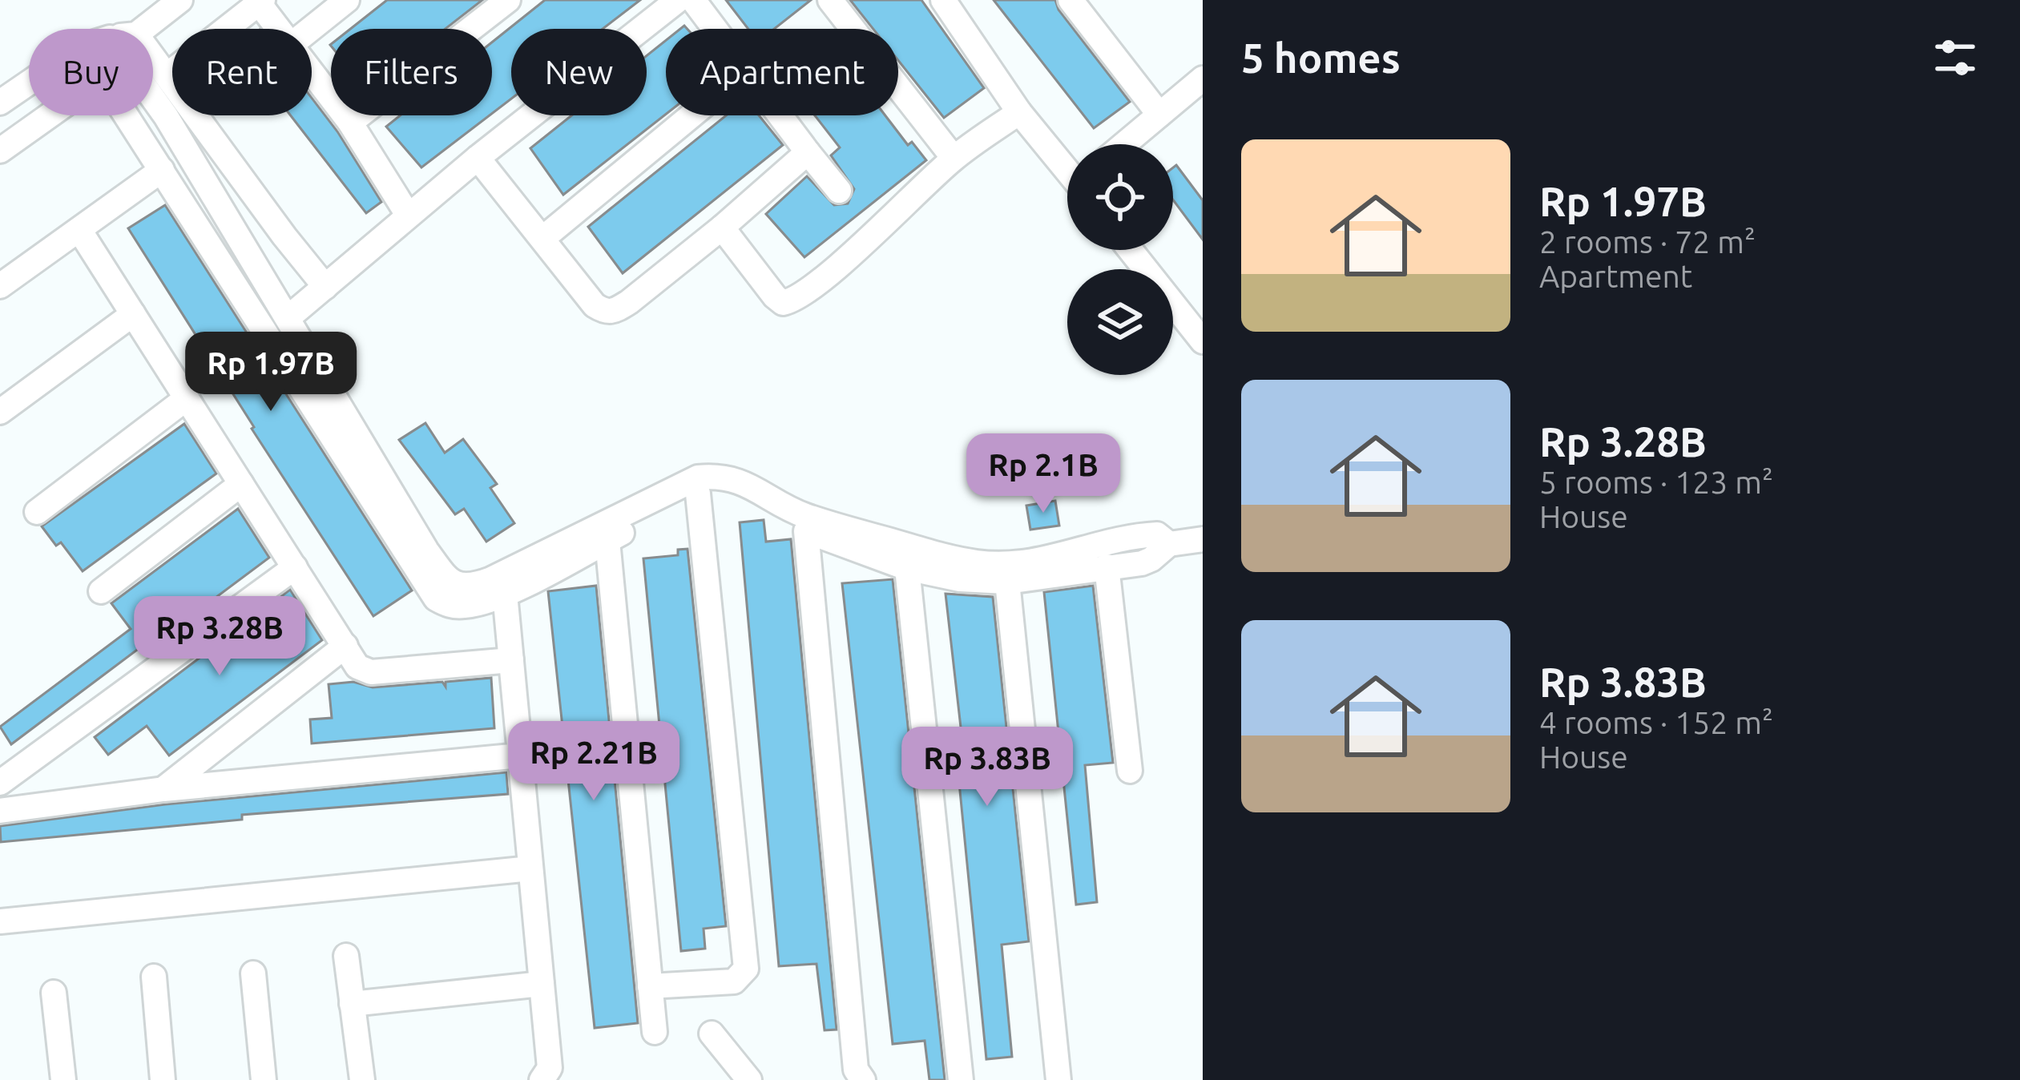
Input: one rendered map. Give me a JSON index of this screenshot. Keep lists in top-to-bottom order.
{
  "page": {
    "heading": "5 homes",
    "chip": [
      "Buy",
      "Rent",
      "Filters",
      "New",
      "Apartment"
    ],
    "list": [
      {
        "name": "Rp 1.97B",
        "note": "2 rooms · 72 m² · Apartment"
      },
      {
        "name": "Rp 3.28B",
        "note": "5 rooms · 123 m² · House"
      },
      {
        "name": "Rp 3.83B",
        "note": "4 rooms · 152 m² · House"
      }
    ],
    "price": [
      "Rp 1.97B",
      "Rp 2.1B",
      "Rp 3.28B",
      "Rp 2.21B",
      "Rp 3.83B"
    ]
  }
}
